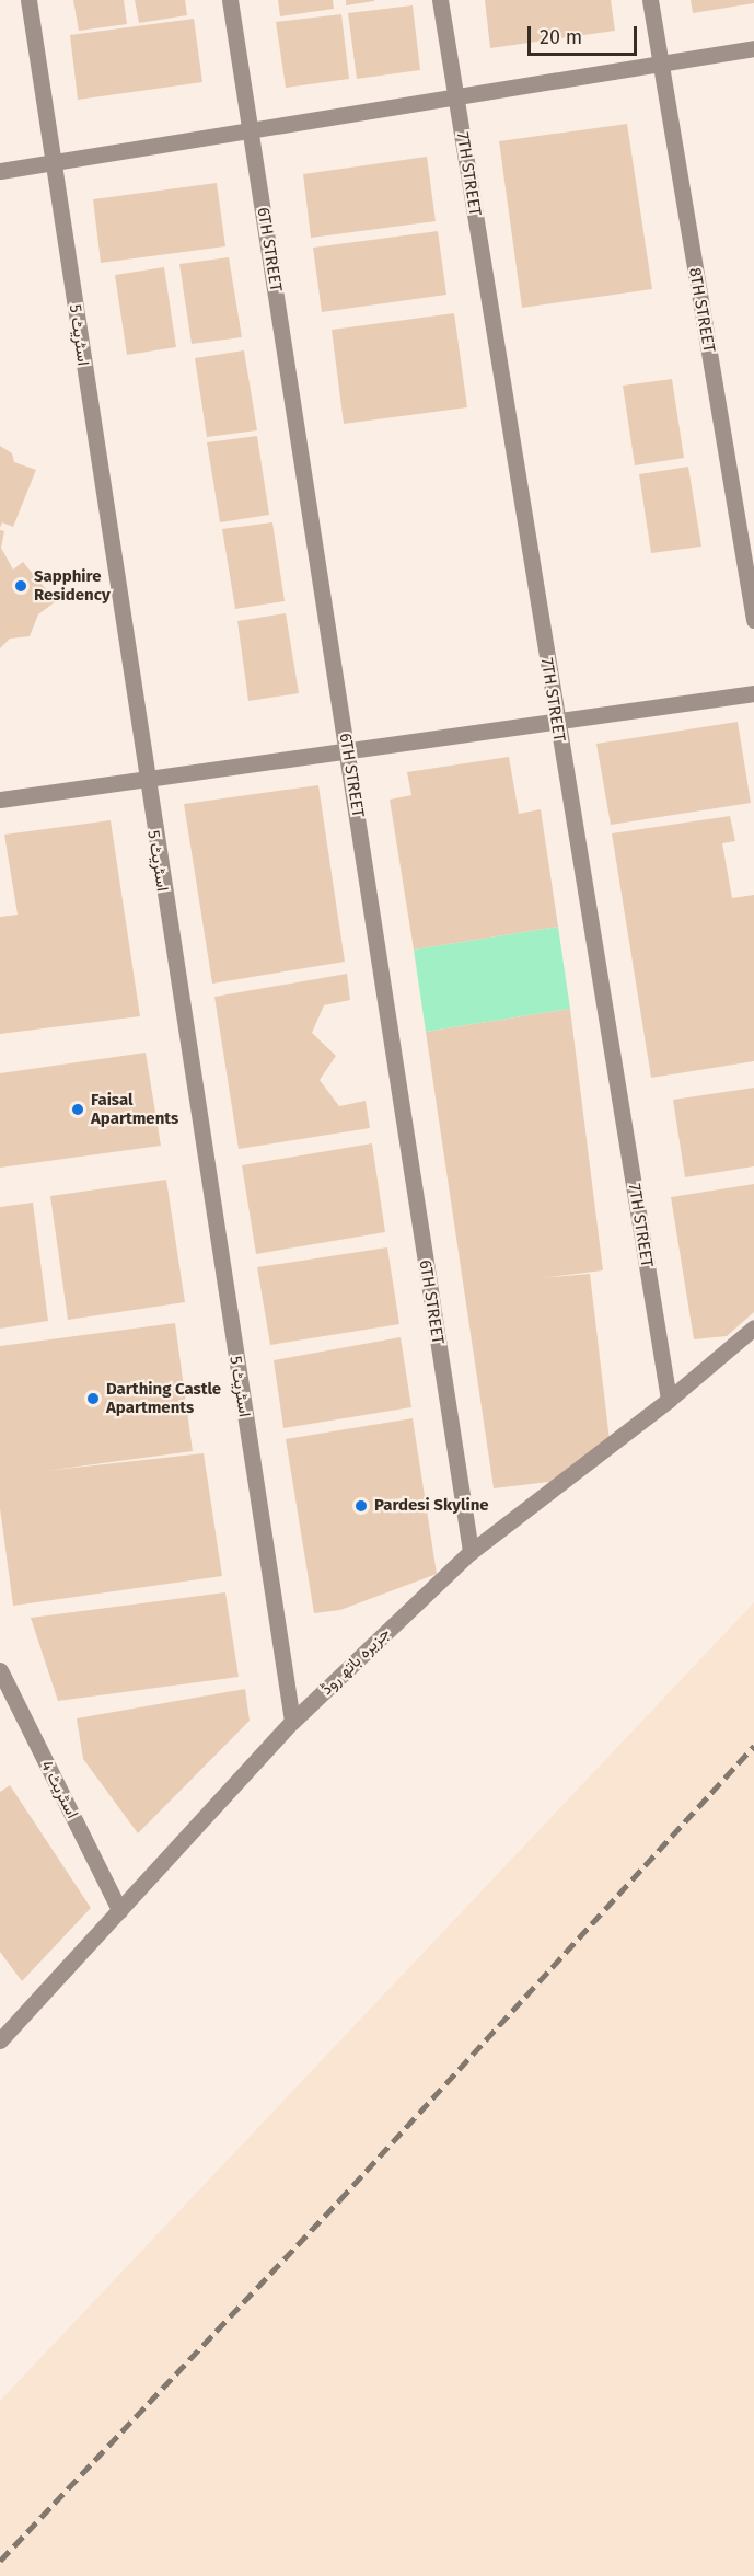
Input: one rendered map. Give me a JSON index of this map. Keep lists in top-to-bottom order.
{
  "streets": {
    "street": [
      "7TH STREET",
      "6TH STREET",
      "8TH STREET",
      "اسٹریٹ 5",
      "جزیرہ باتھ روڈ",
      "اسٹریٹ 4"
    ]
  },
  "crossings": [
    ["7TH STREET", "جزیرہ باتھ روڈ"],
    ["6TH STREET", "جزیرہ باتھ روڈ"],
    ["اسٹریٹ 5", "جزیرہ باتھ روڈ"],
    ["جزیرہ باتھ روڈ", "اسٹریٹ 4"]
  ],
  "places": [
    "Sapphire Residency",
    "Faisal Apartments",
    "Darthing Castle Apartments",
    "Pardesi Skyline"
  ],
  "scale_bar": "20 m"
}
